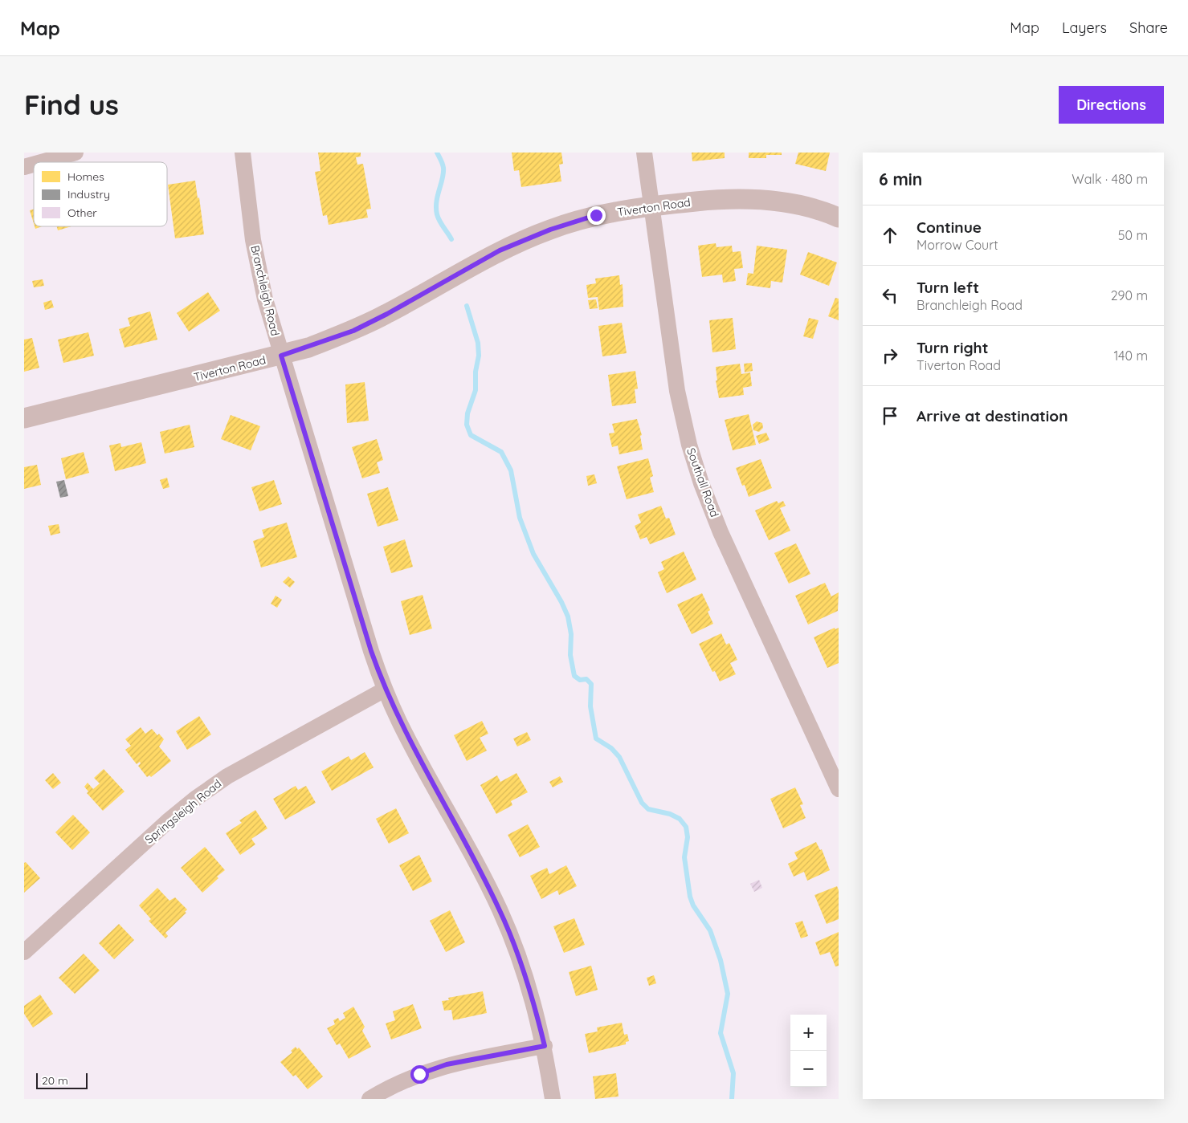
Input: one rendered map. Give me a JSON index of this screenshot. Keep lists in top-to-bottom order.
{
  "streets": {
    "street": [
      "Tiverton Road",
      "Branchleigh Road",
      "Southall Road",
      "Springsleigh Road"
    ]
  },
  "crossings": [
    ["Tiverton Road", "Branchleigh Road"],
    ["Tiverton Road", "Southall Road"],
    ["Branchleigh Road", "Springsleigh Road"]
  ],
  "legend": ["Homes", "Industry", "Other"],
  "scale_bar": "20 m",
  "page": {
    "header": "Map",
    "nav": ["Map", "Layers", "Share"],
    "buttons": "Directions",
    "title": "Find us",
    "heading": ["6 min", "Walk · 480 m"],
    "list": [
      ["Continue", "Morrow Court", "50 m"],
      ["Turn left", "Branchleigh Road", "290 m"],
      ["Turn right", "Tiverton Road", "140 m"],
      "Arrive at destination"
    ],
    "map_buttons": ["+", "−"],
    "scale": "20 m"
  }
}
